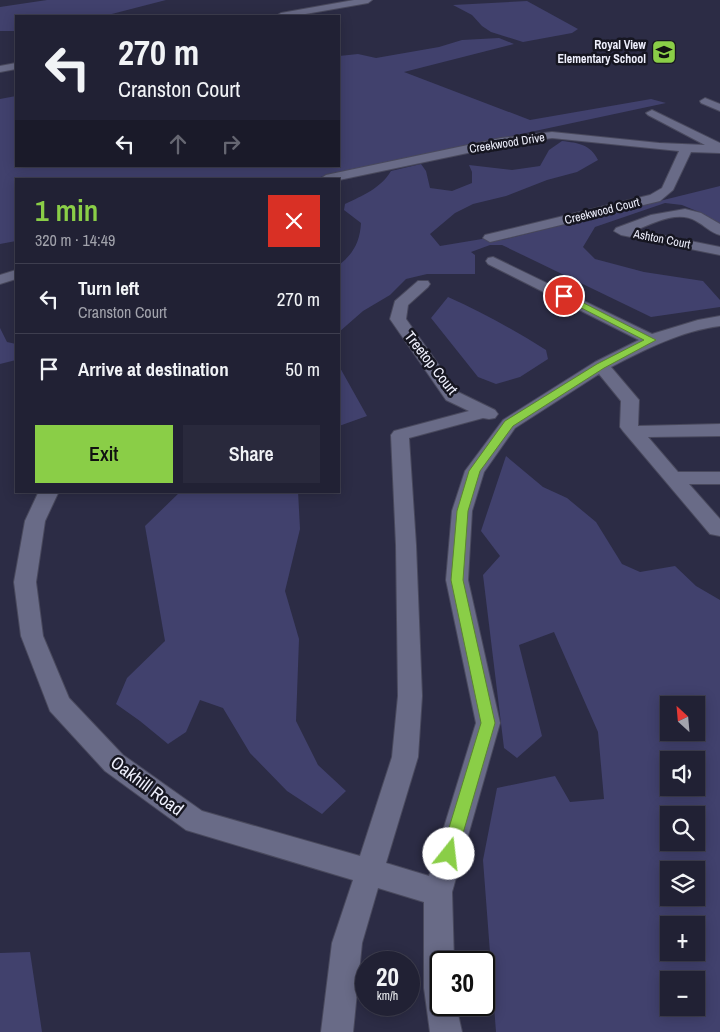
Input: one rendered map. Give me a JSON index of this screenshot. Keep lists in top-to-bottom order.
{
  "streets": {
    "street": [
      "Creekwood Drive",
      "Creekwood Court",
      "Ashton Court",
      "Treetop Court",
      "Oakhill Road"
    ]
  },
  "crossings": [
    ["Creekwood Drive", "Creekwood Court"]
  ],
  "places": {
    "school or university": ["Royal View Elementary School"]
  },
  "north": "top left",
  "page": {
    "turn": ["270 m", "Cranston Court"],
    "heading": ["1 min", "320 m · 14:49"],
    "list": [
      {
        "name": "Turn left",
        "note": "Cranston Court",
        "value": "270 m"
      },
      {
        "name": "Arrive at destination",
        "value": "50 m"
      }
    ],
    "buttons": ["Exit", "Share"],
    "map_buttons": ["+", "−"],
    "speed": "20 km/h",
    "limit": "30"
  }
}
